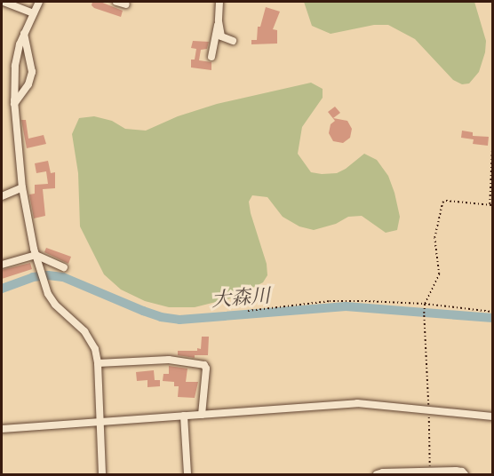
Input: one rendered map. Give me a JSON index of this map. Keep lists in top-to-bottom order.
{
  "water": ["大森川"]
}
